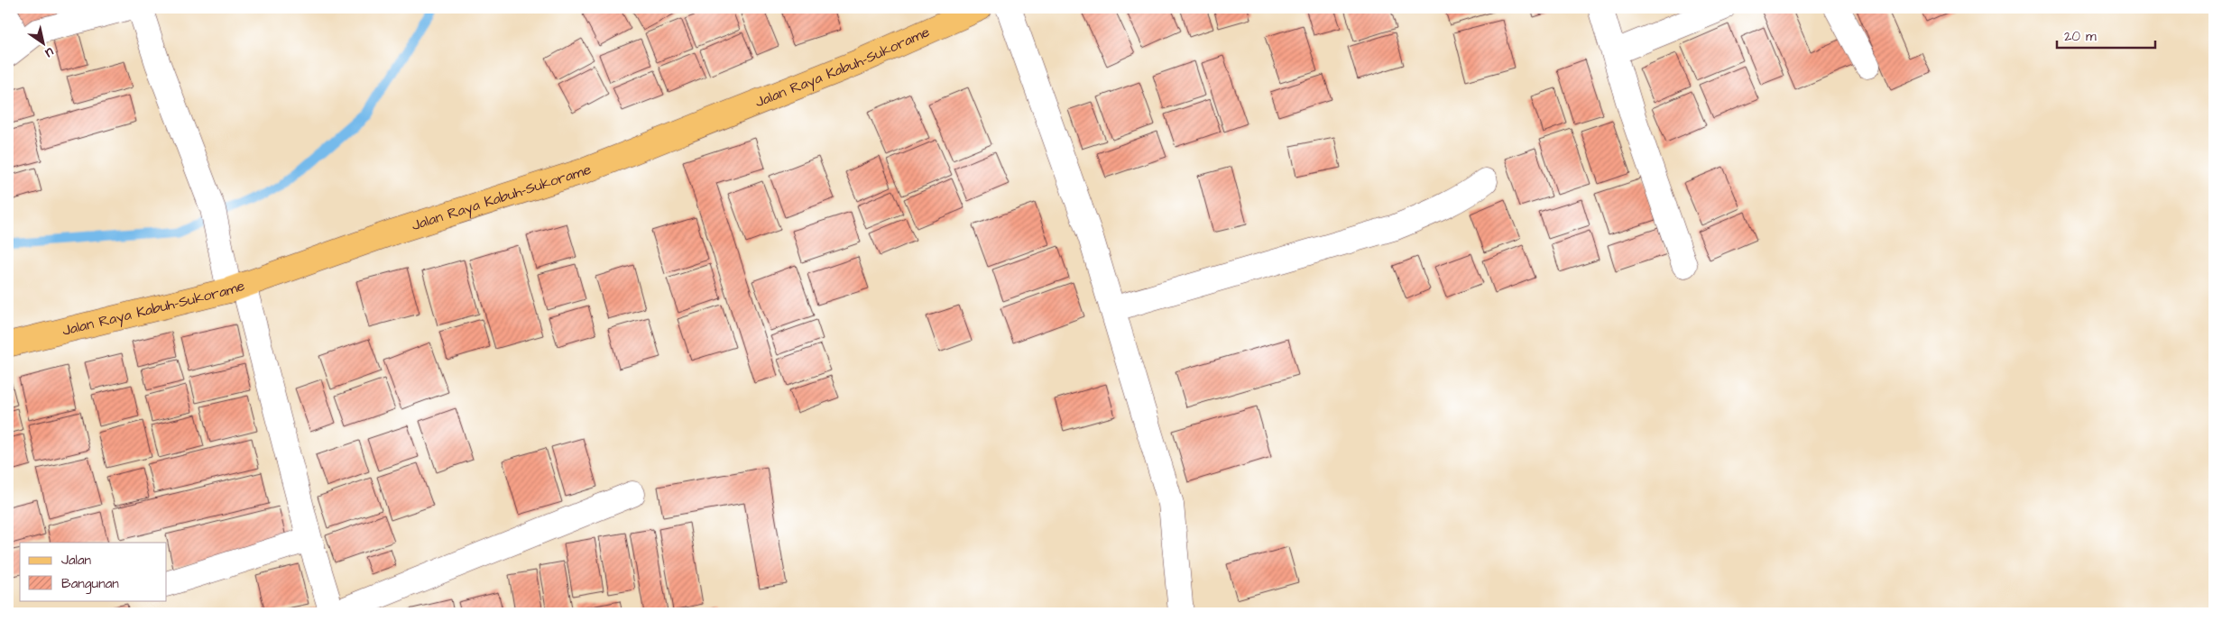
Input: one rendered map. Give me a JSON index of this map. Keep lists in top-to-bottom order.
{
  "streets": {
    "main road": ["Jalan Raya Kabuh-Sukorame"]
  },
  "legend": ["Jalan", "Bangunan"],
  "scale_bar": "20 m",
  "north": "bottom right"
}
